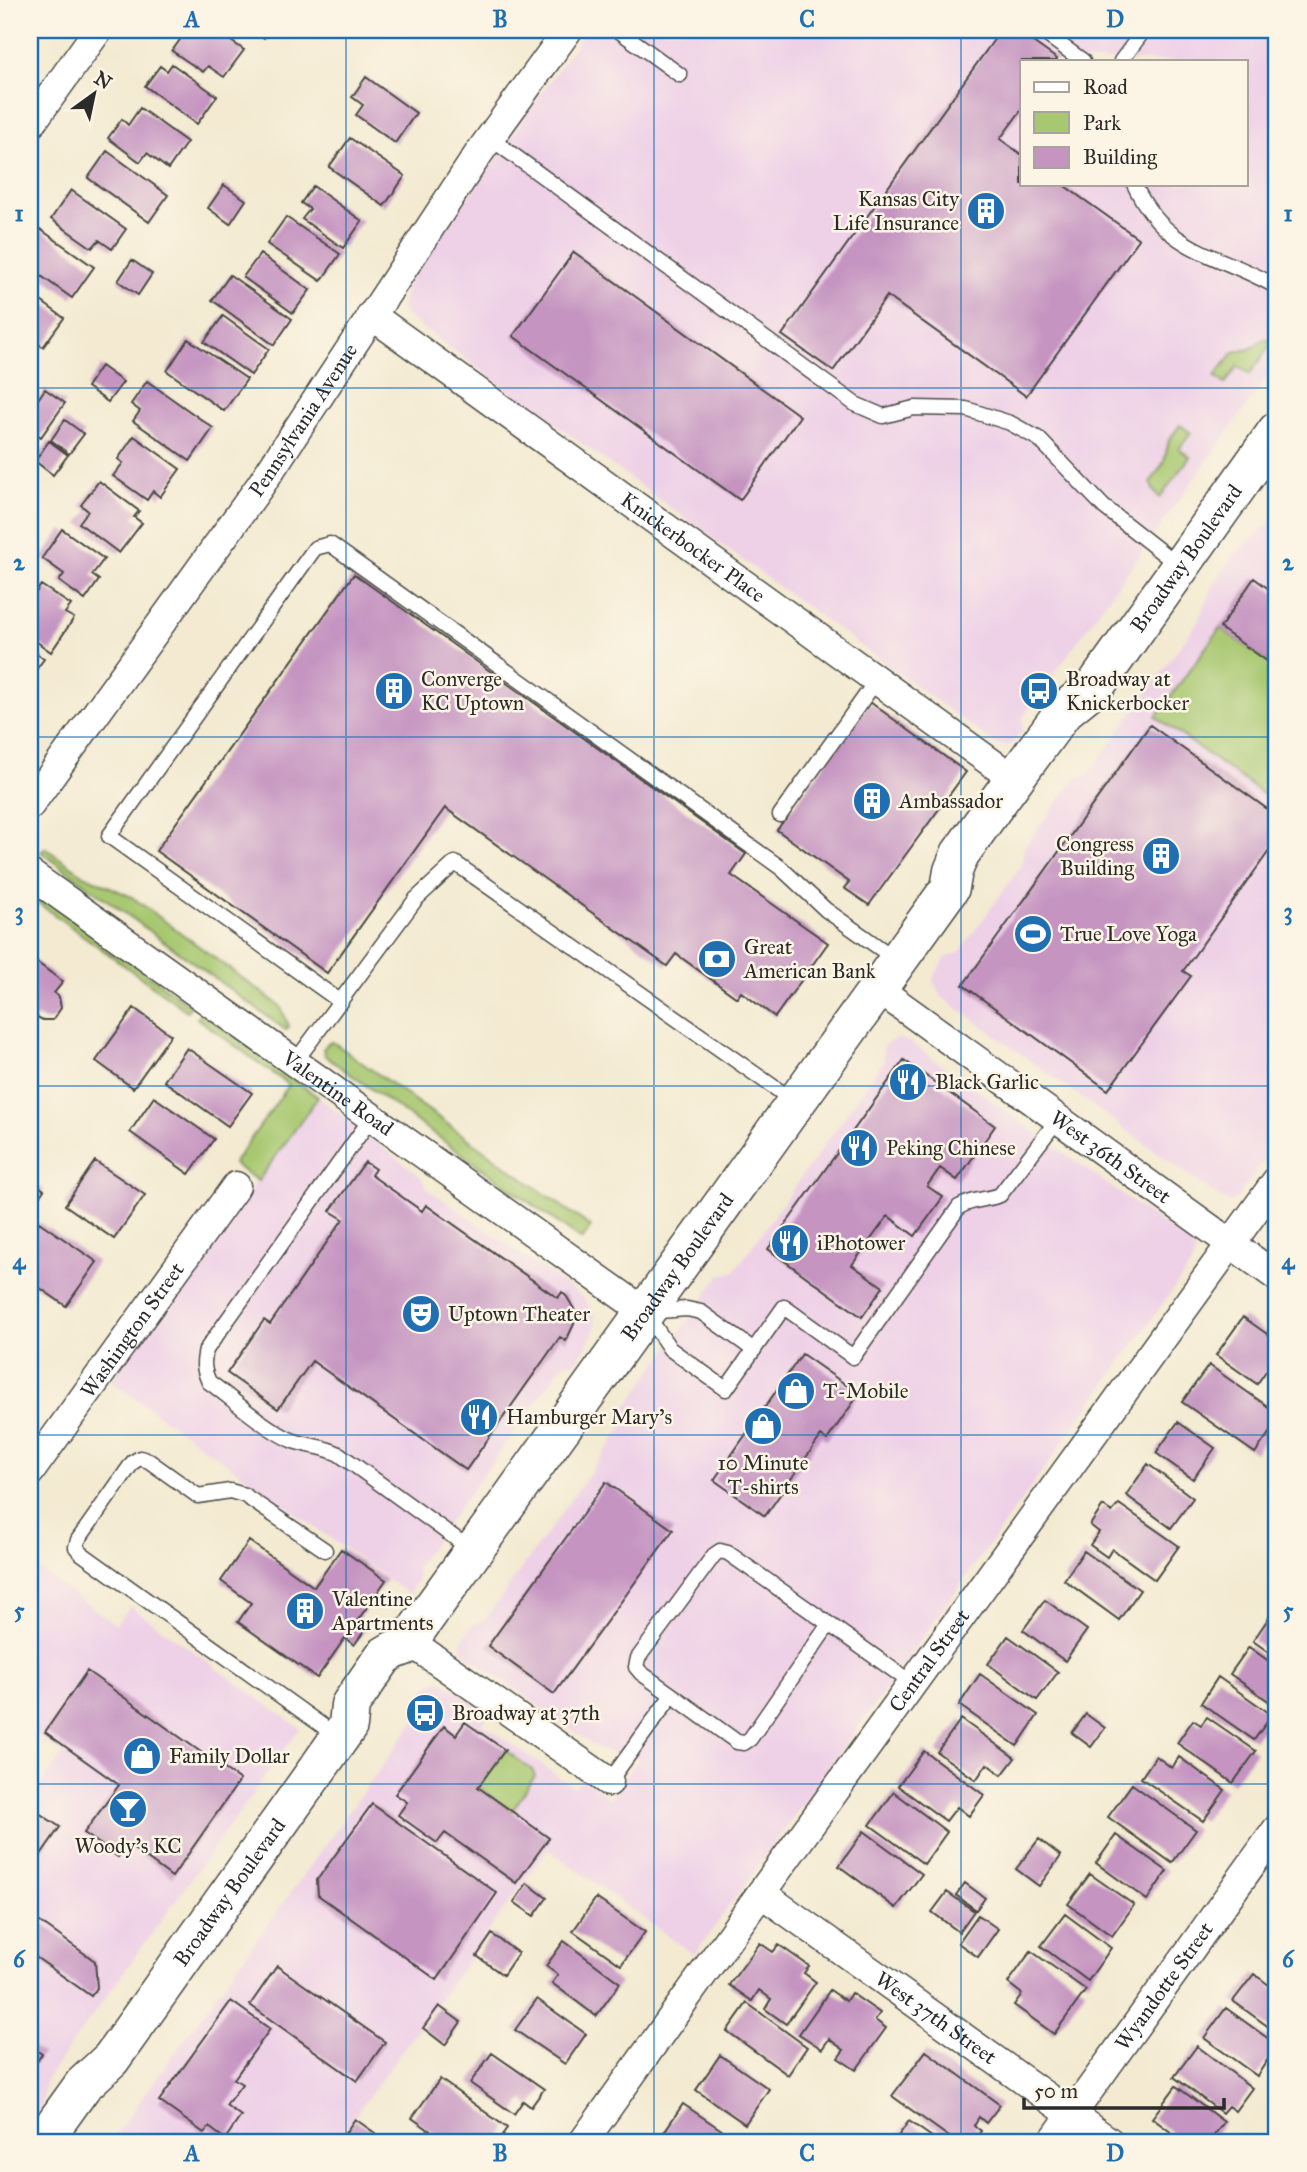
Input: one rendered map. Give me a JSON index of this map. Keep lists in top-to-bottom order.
{
  "streets": {
    "main road": ["Broadway Boulevard"],
    "street": [
      "Pennsylvania Avenue",
      "Knickerbocker Place",
      "Valentine Road",
      "West 36th Street",
      "Washington Street",
      "Central Street",
      "Wyandotte Street",
      "West 37th Street"
    ]
  },
  "crossings": [
    ["Pennsylvania Avenue", "Knickerbocker Place"],
    ["Knickerbocker Place", "Broadway Boulevard"],
    ["Broadway Boulevard", "Valentine Road"],
    ["Broadway Boulevard", "West 36th Street"],
    ["West 36th Street", "Central Street"],
    ["Central Street", "West 37th Street"],
    ["Wyandotte Street", "West 37th Street"]
  ],
  "places": {
    "building": [
      "Kansas City Life Insurance",
      "Converge KC Uptown",
      "Ambassador",
      "Congress Building",
      "Valentine Apartments"
    ],
    "bus stop": ["Broadway at Knickerbocker", "Broadway at 37th"],
    "sports": ["True Love Yoga"],
    "bank": ["Great American Bank"],
    "restaurant": [
      "Black Garlic",
      "Peking Chinese",
      "iPhotower",
      "Hamburger Mary's"
    ],
    "theatre": ["Uptown Theater"],
    "shop": ["T-Mobile", "10 Minute T-shirts", "Family Dollar"],
    "bar": ["Woody's KC"]
  },
  "legend": ["Road", "Park", "Building"],
  "scale_bar": "50 m",
  "north": "top right",
  "grid": {
    "columns": [
      "A",
      "B",
      "C",
      "D"
    ],
    "rows": [
      "1",
      "2",
      "3",
      "4",
      "5",
      "6"
    ]
  }
}
